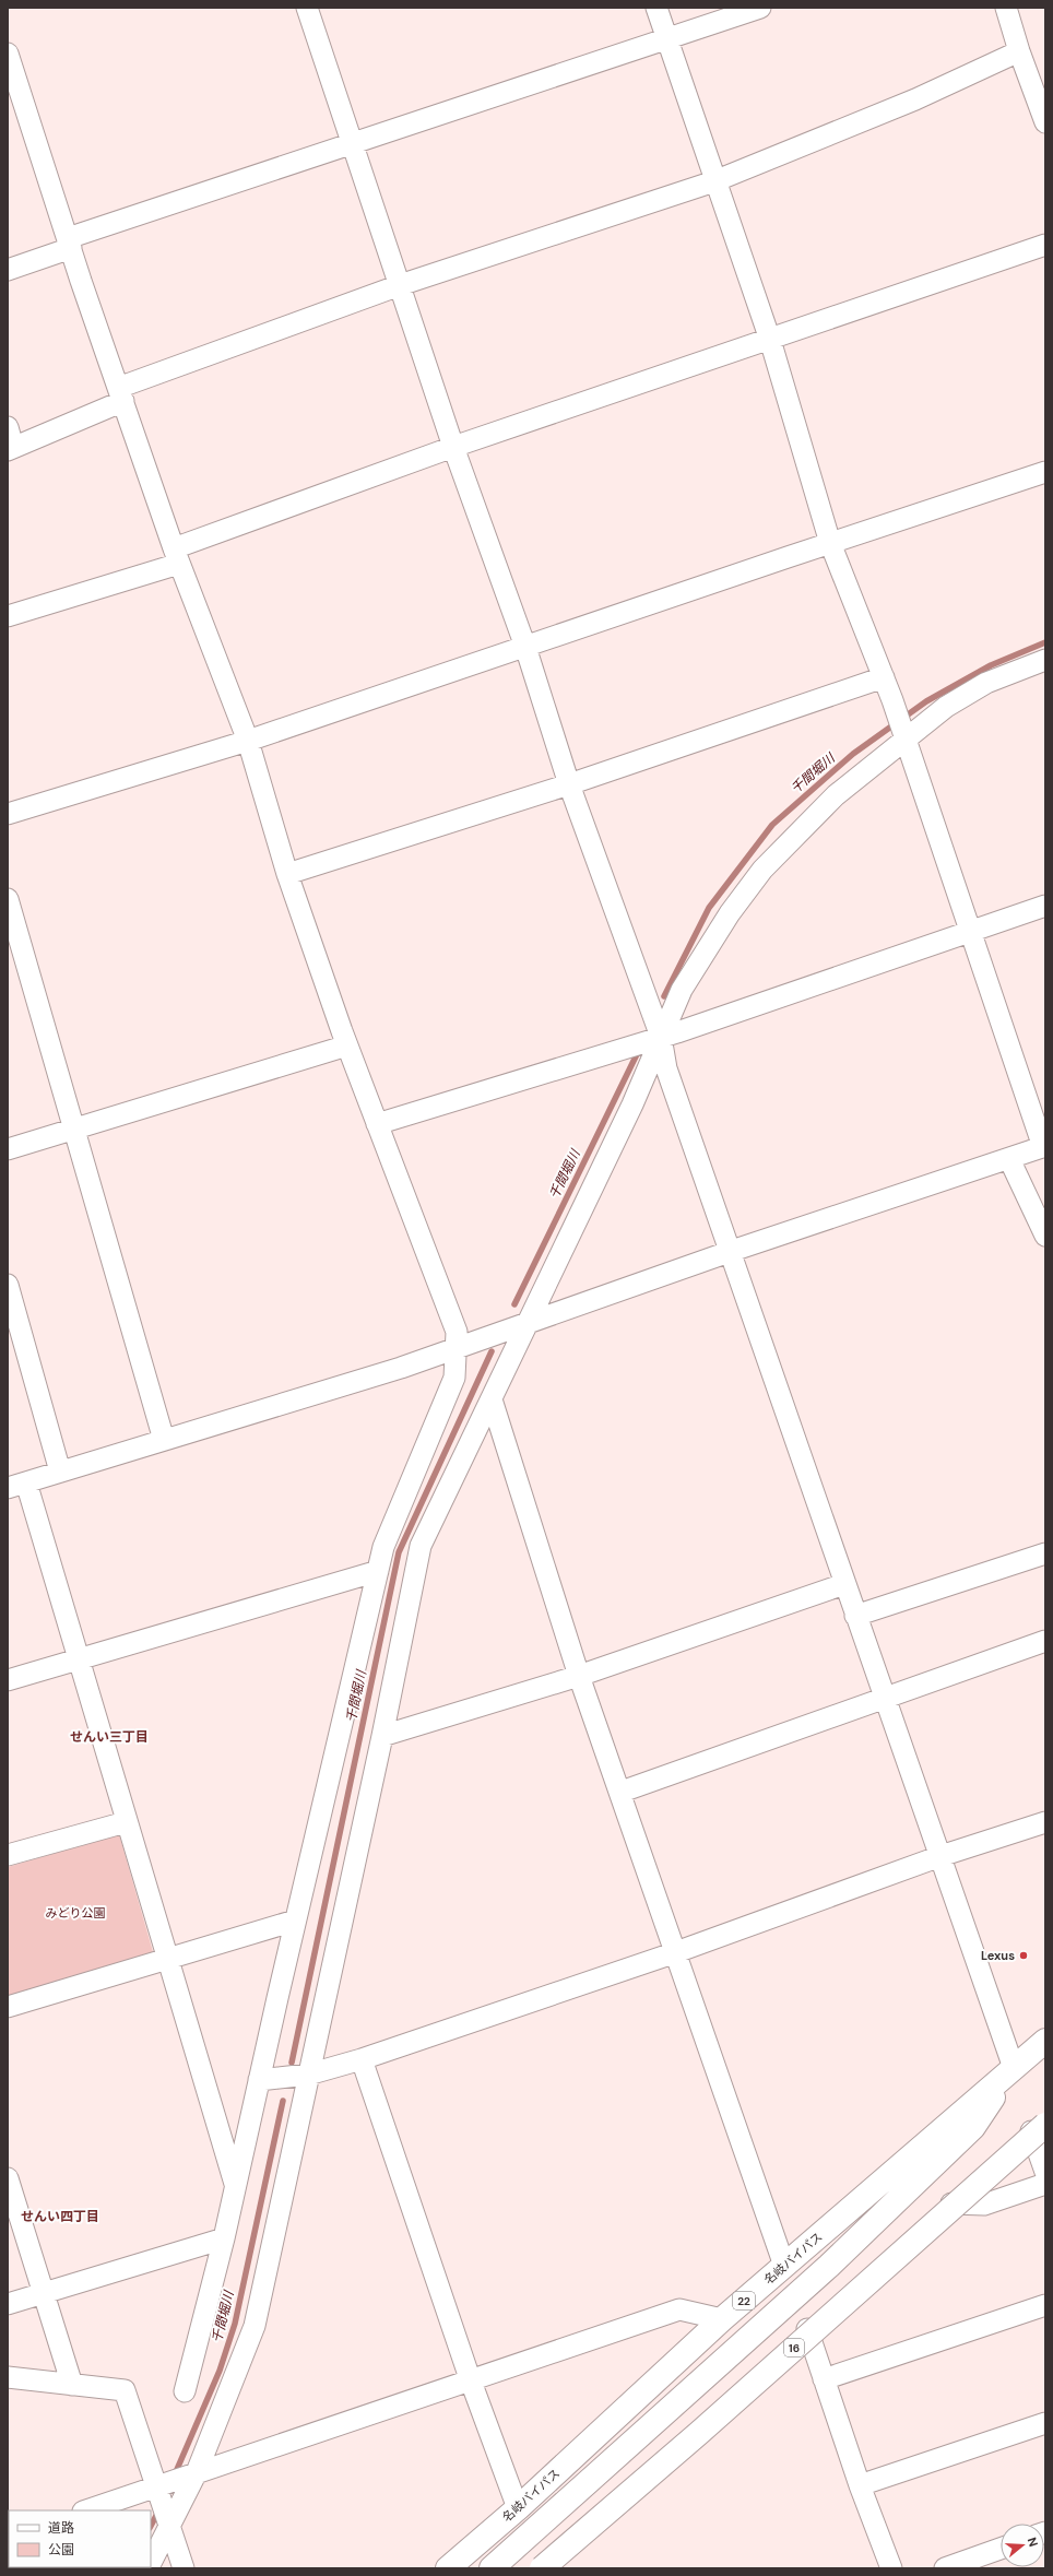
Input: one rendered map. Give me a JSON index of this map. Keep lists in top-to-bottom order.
{
  "streets": {
    "highway": ["名岐バイパス", "22", "16"]
  },
  "districts": ["せんい三丁目", "せんい四丁目"],
  "water": ["千間堀川"],
  "parks": ["みどり公園"],
  "places": ["Lexus"],
  "legend": ["道路", "公園"],
  "north": "right"
}
